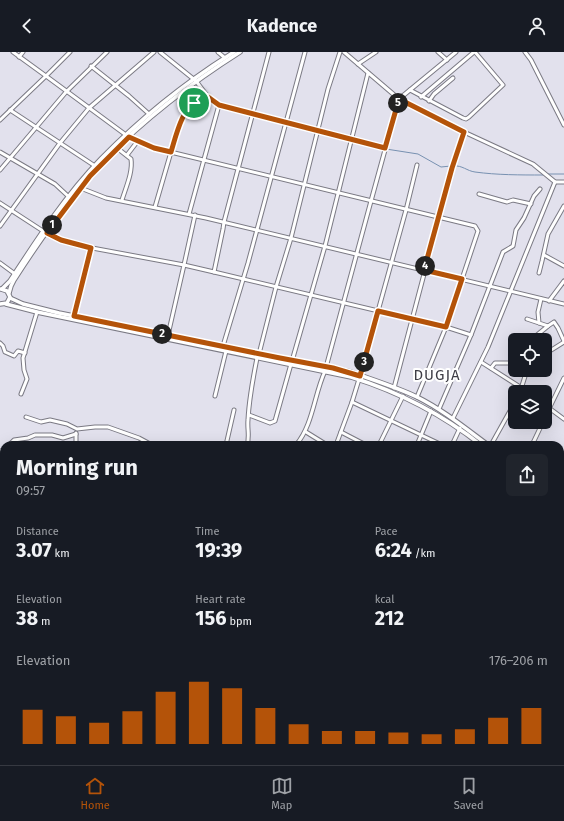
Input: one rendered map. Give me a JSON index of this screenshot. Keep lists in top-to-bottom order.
{
  "districts": ["DUGJA"],
  "page": {
    "header": "Kadence",
    "pins": [
      "5",
      "1",
      "4",
      "2",
      "3"
    ],
    "heading": ["Morning run", "09:57"],
    "stats": [
      ["Distance", "3.07 km"],
      ["Time", "19:39"],
      ["Pace", "6:24 /km"],
      ["Elevation", "38 m"],
      ["Heart rate", "156 bpm"],
      ["kcal", "212"]
    ],
    "chart": ["Elevation", "176–206 m"],
    "tabs": ["Home", "Map", "Saved"]
  }
}
